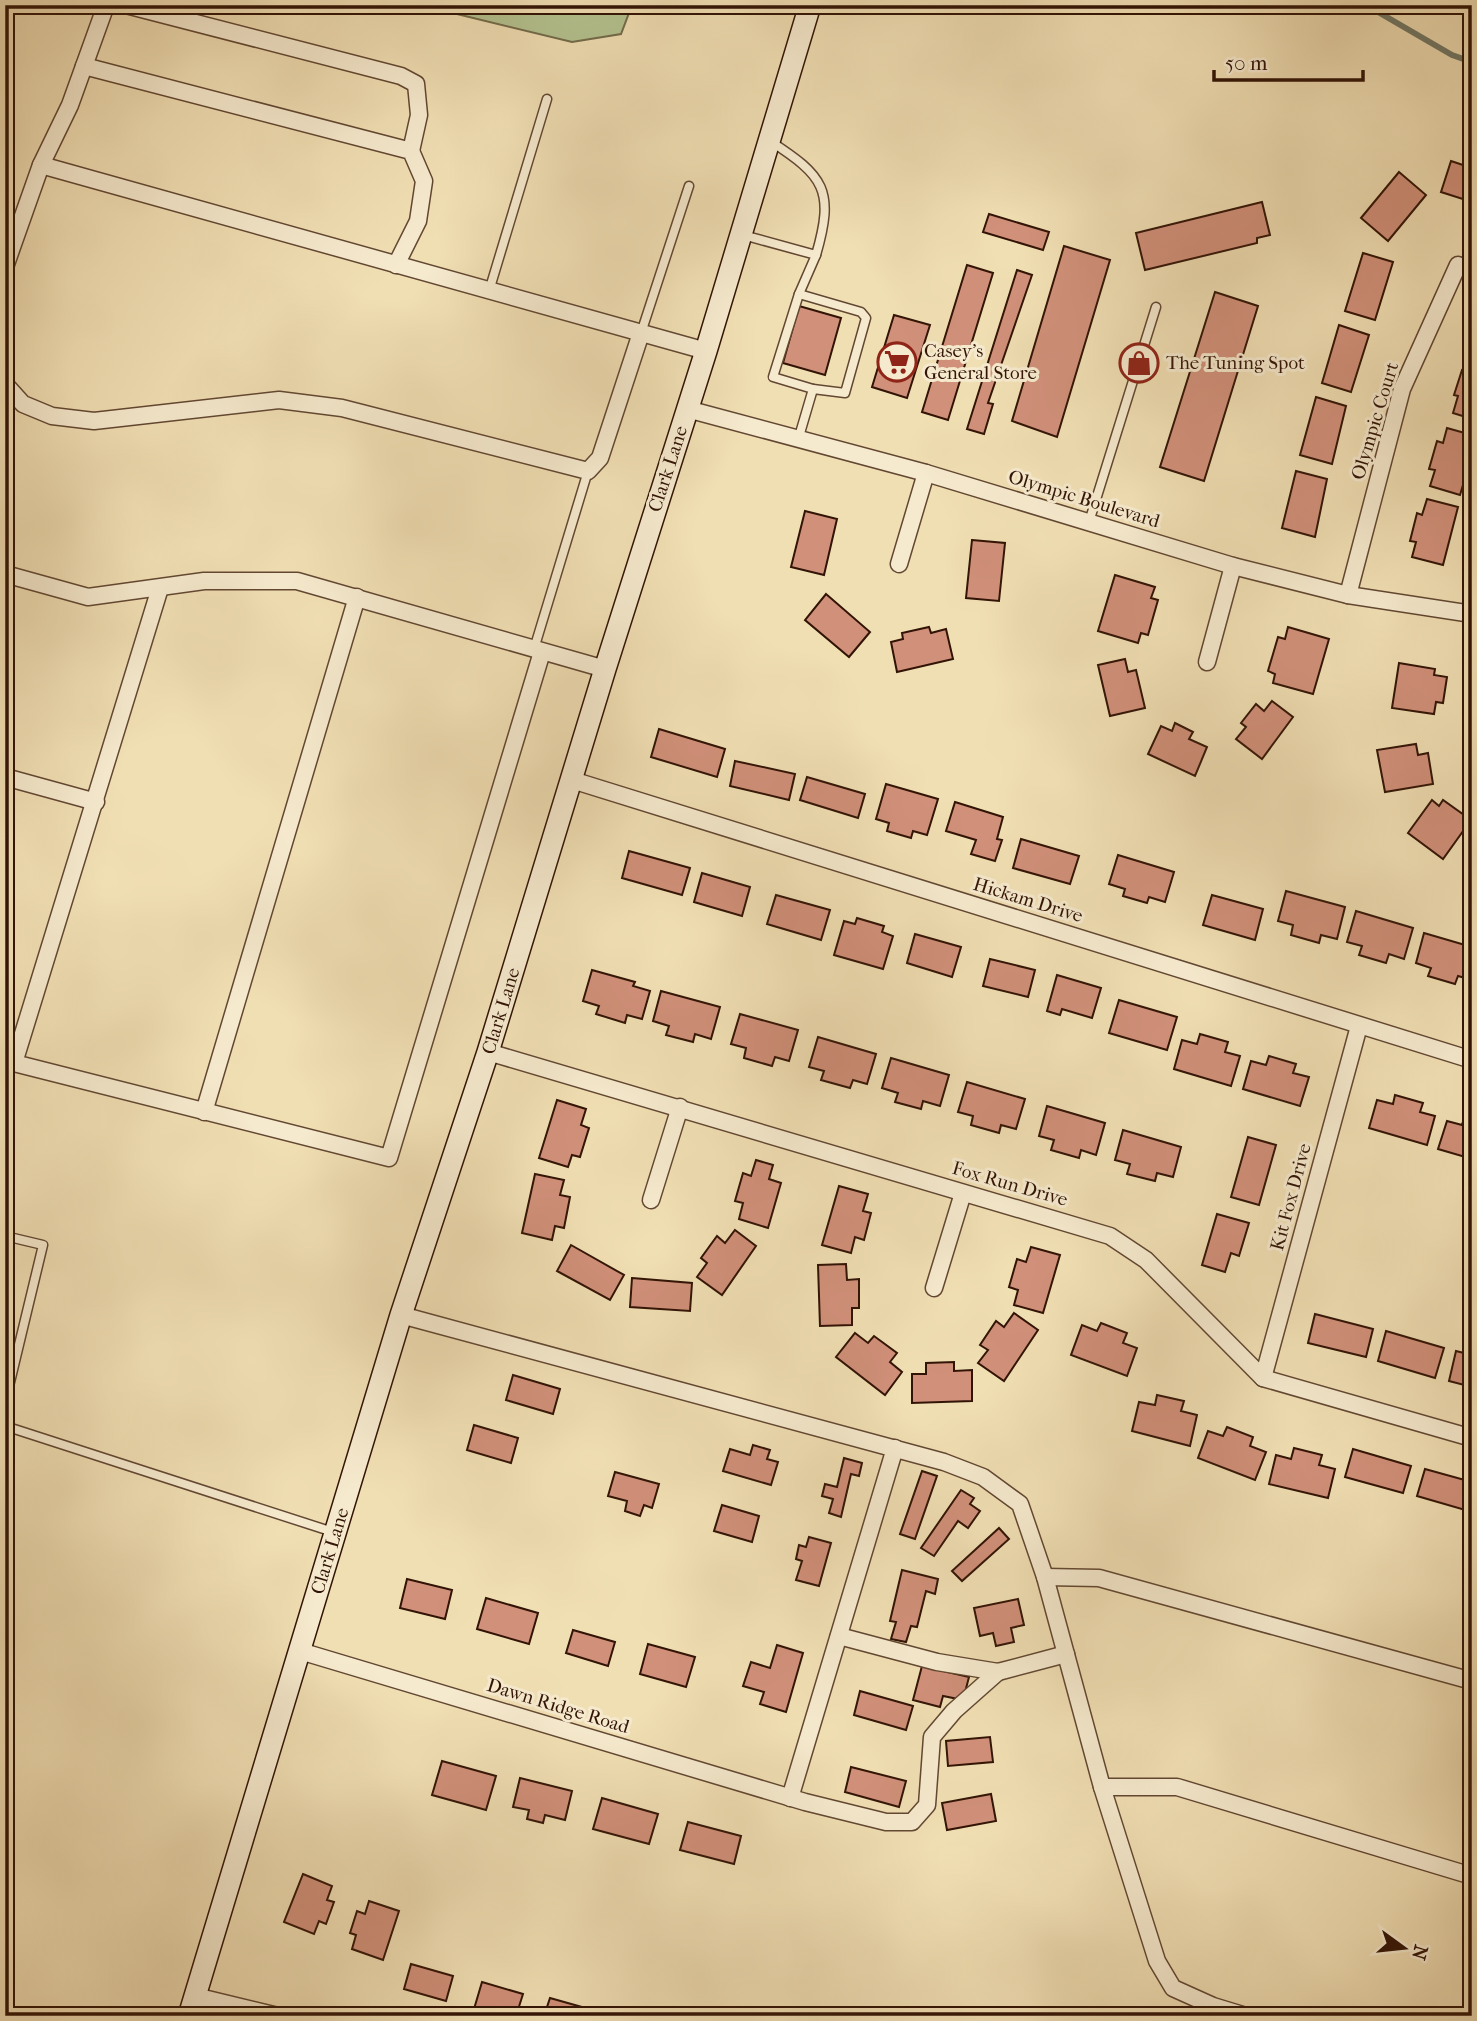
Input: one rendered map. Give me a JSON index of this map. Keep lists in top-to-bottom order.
{
  "streets": {
    "main road": ["Clark Lane"],
    "street": [
      "Olympic Court",
      "Olympic Boulevard",
      "Hickam Drive",
      "Fox Run Drive",
      "Kit Fox Drive",
      "Dawn Ridge Road"
    ]
  },
  "crossings": [
    ["Olympic Court", "Olympic Boulevard"],
    ["Clark Lane", "Olympic Boulevard"],
    ["Clark Lane", "Hickam Drive"],
    ["Clark Lane", "Fox Run Drive"],
    ["Clark Lane", "Dawn Ridge Road"],
    ["Hickam Drive", "Kit Fox Drive"],
    ["Fox Run Drive", "Kit Fox Drive"]
  ],
  "places": {
    "supermarket": ["Casey's General Store"],
    "shop": ["The Tuning Spot"]
  },
  "scale_bar": "50 m",
  "north": "right"
}
